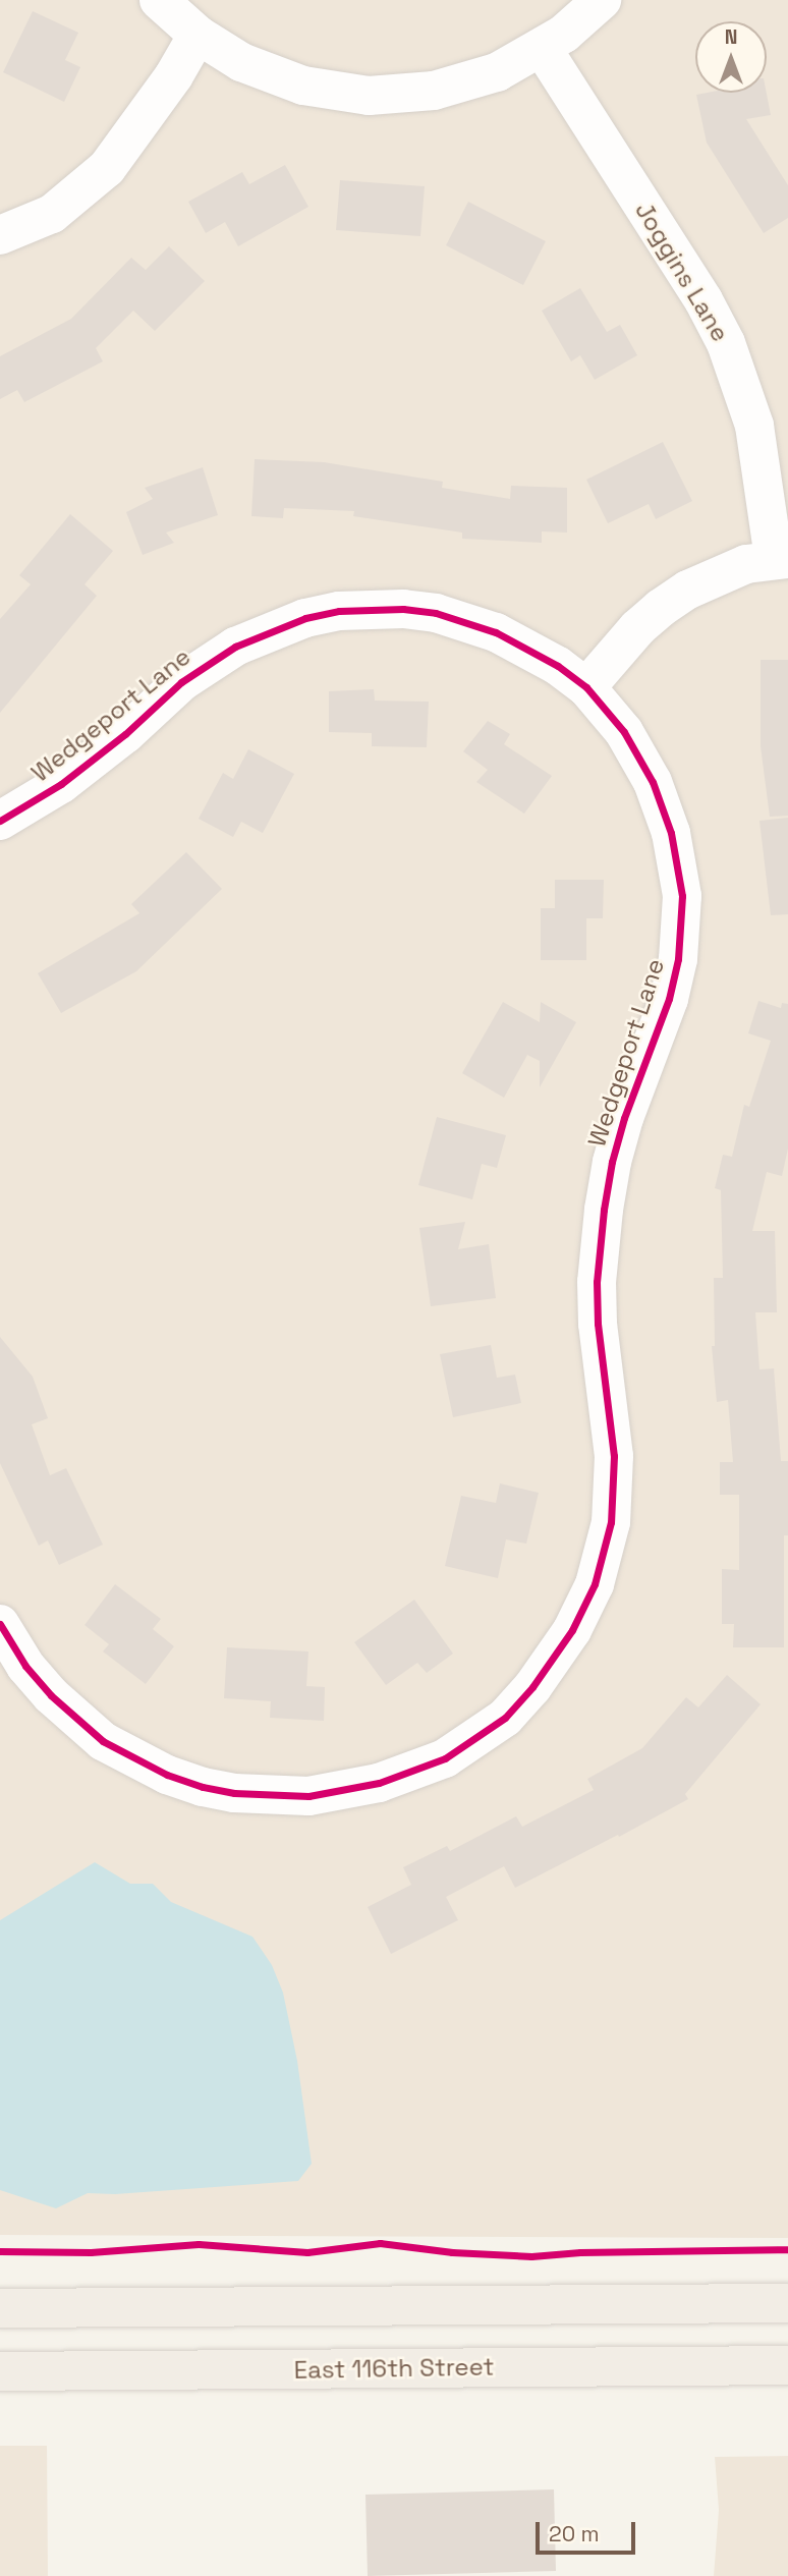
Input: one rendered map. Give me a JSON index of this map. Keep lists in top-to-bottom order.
{
  "streets": {
    "main road": ["East 116th Street"],
    "street": ["Joggins Lane", "Wedgeport Lane"]
  },
  "scale_bar": "20 m",
  "north": "top"
}
